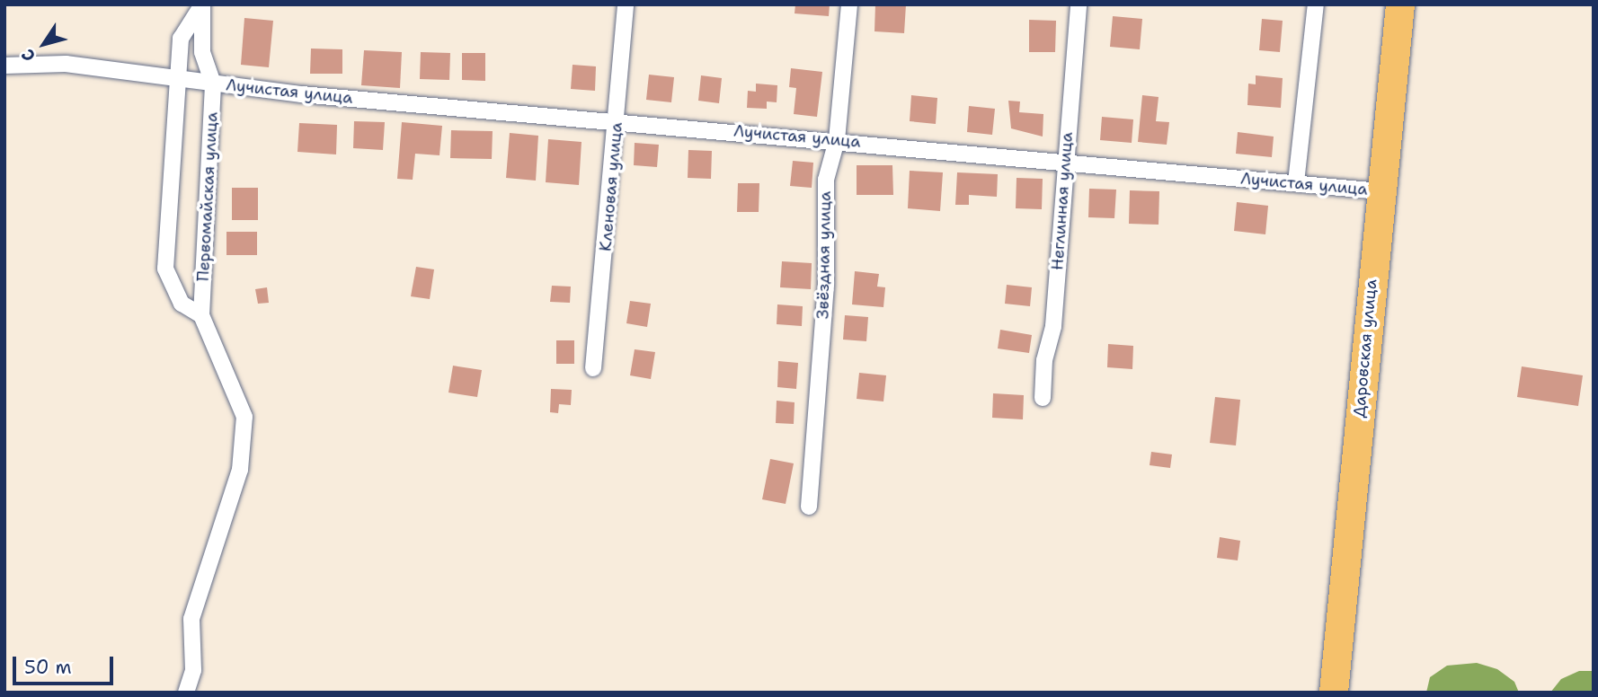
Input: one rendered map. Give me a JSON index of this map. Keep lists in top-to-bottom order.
{
  "streets": {
    "highway": ["Даровская улица"],
    "street": [
      "Лучистая улица",
      "Кленовая улица",
      "Первомайская улица",
      "Неглинная улица",
      "Звёздная улица"
    ]
  },
  "crossings": [
    ["Лучистая улица", "Кленовая улица"],
    ["Лучистая улица", "Первомайская улица"],
    ["Лучистая улица", "Неглинная улица"],
    ["Лучистая улица", "Звёздная улица"],
    ["Лучистая улица", "Даровская улица"]
  ],
  "scale_bar": "50 m",
  "north": "bottom left"
}
